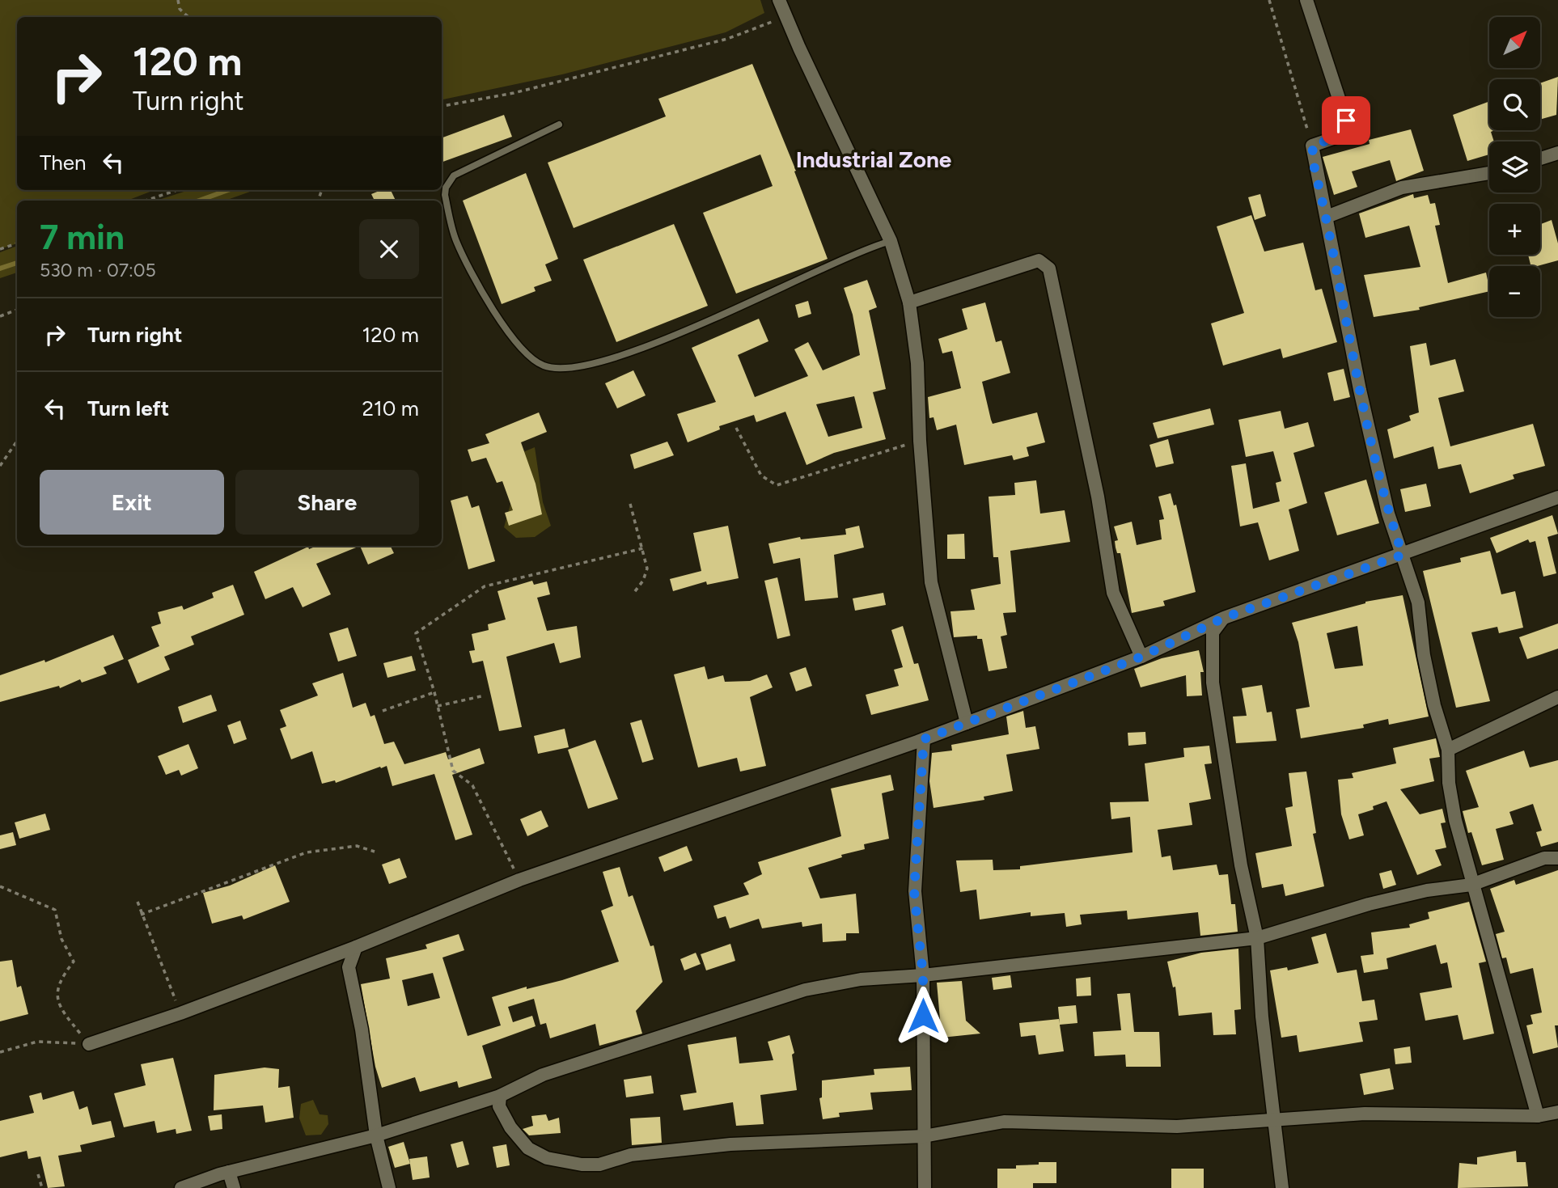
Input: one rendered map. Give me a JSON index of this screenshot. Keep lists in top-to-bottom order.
{
  "districts": ["Industrial Zone"],
  "north": "top right",
  "page": {
    "map_buttons": ["+", "−"],
    "turn": ["120 m", "Turn right"],
    "then": "Then",
    "heading": ["7 min", "530 m · 07:05"],
    "list": [
      {
        "name": "Turn right",
        "value": "120 m"
      },
      {
        "name": "Turn left",
        "value": "210 m"
      }
    ],
    "buttons": ["Exit", "Share"]
  }
}
